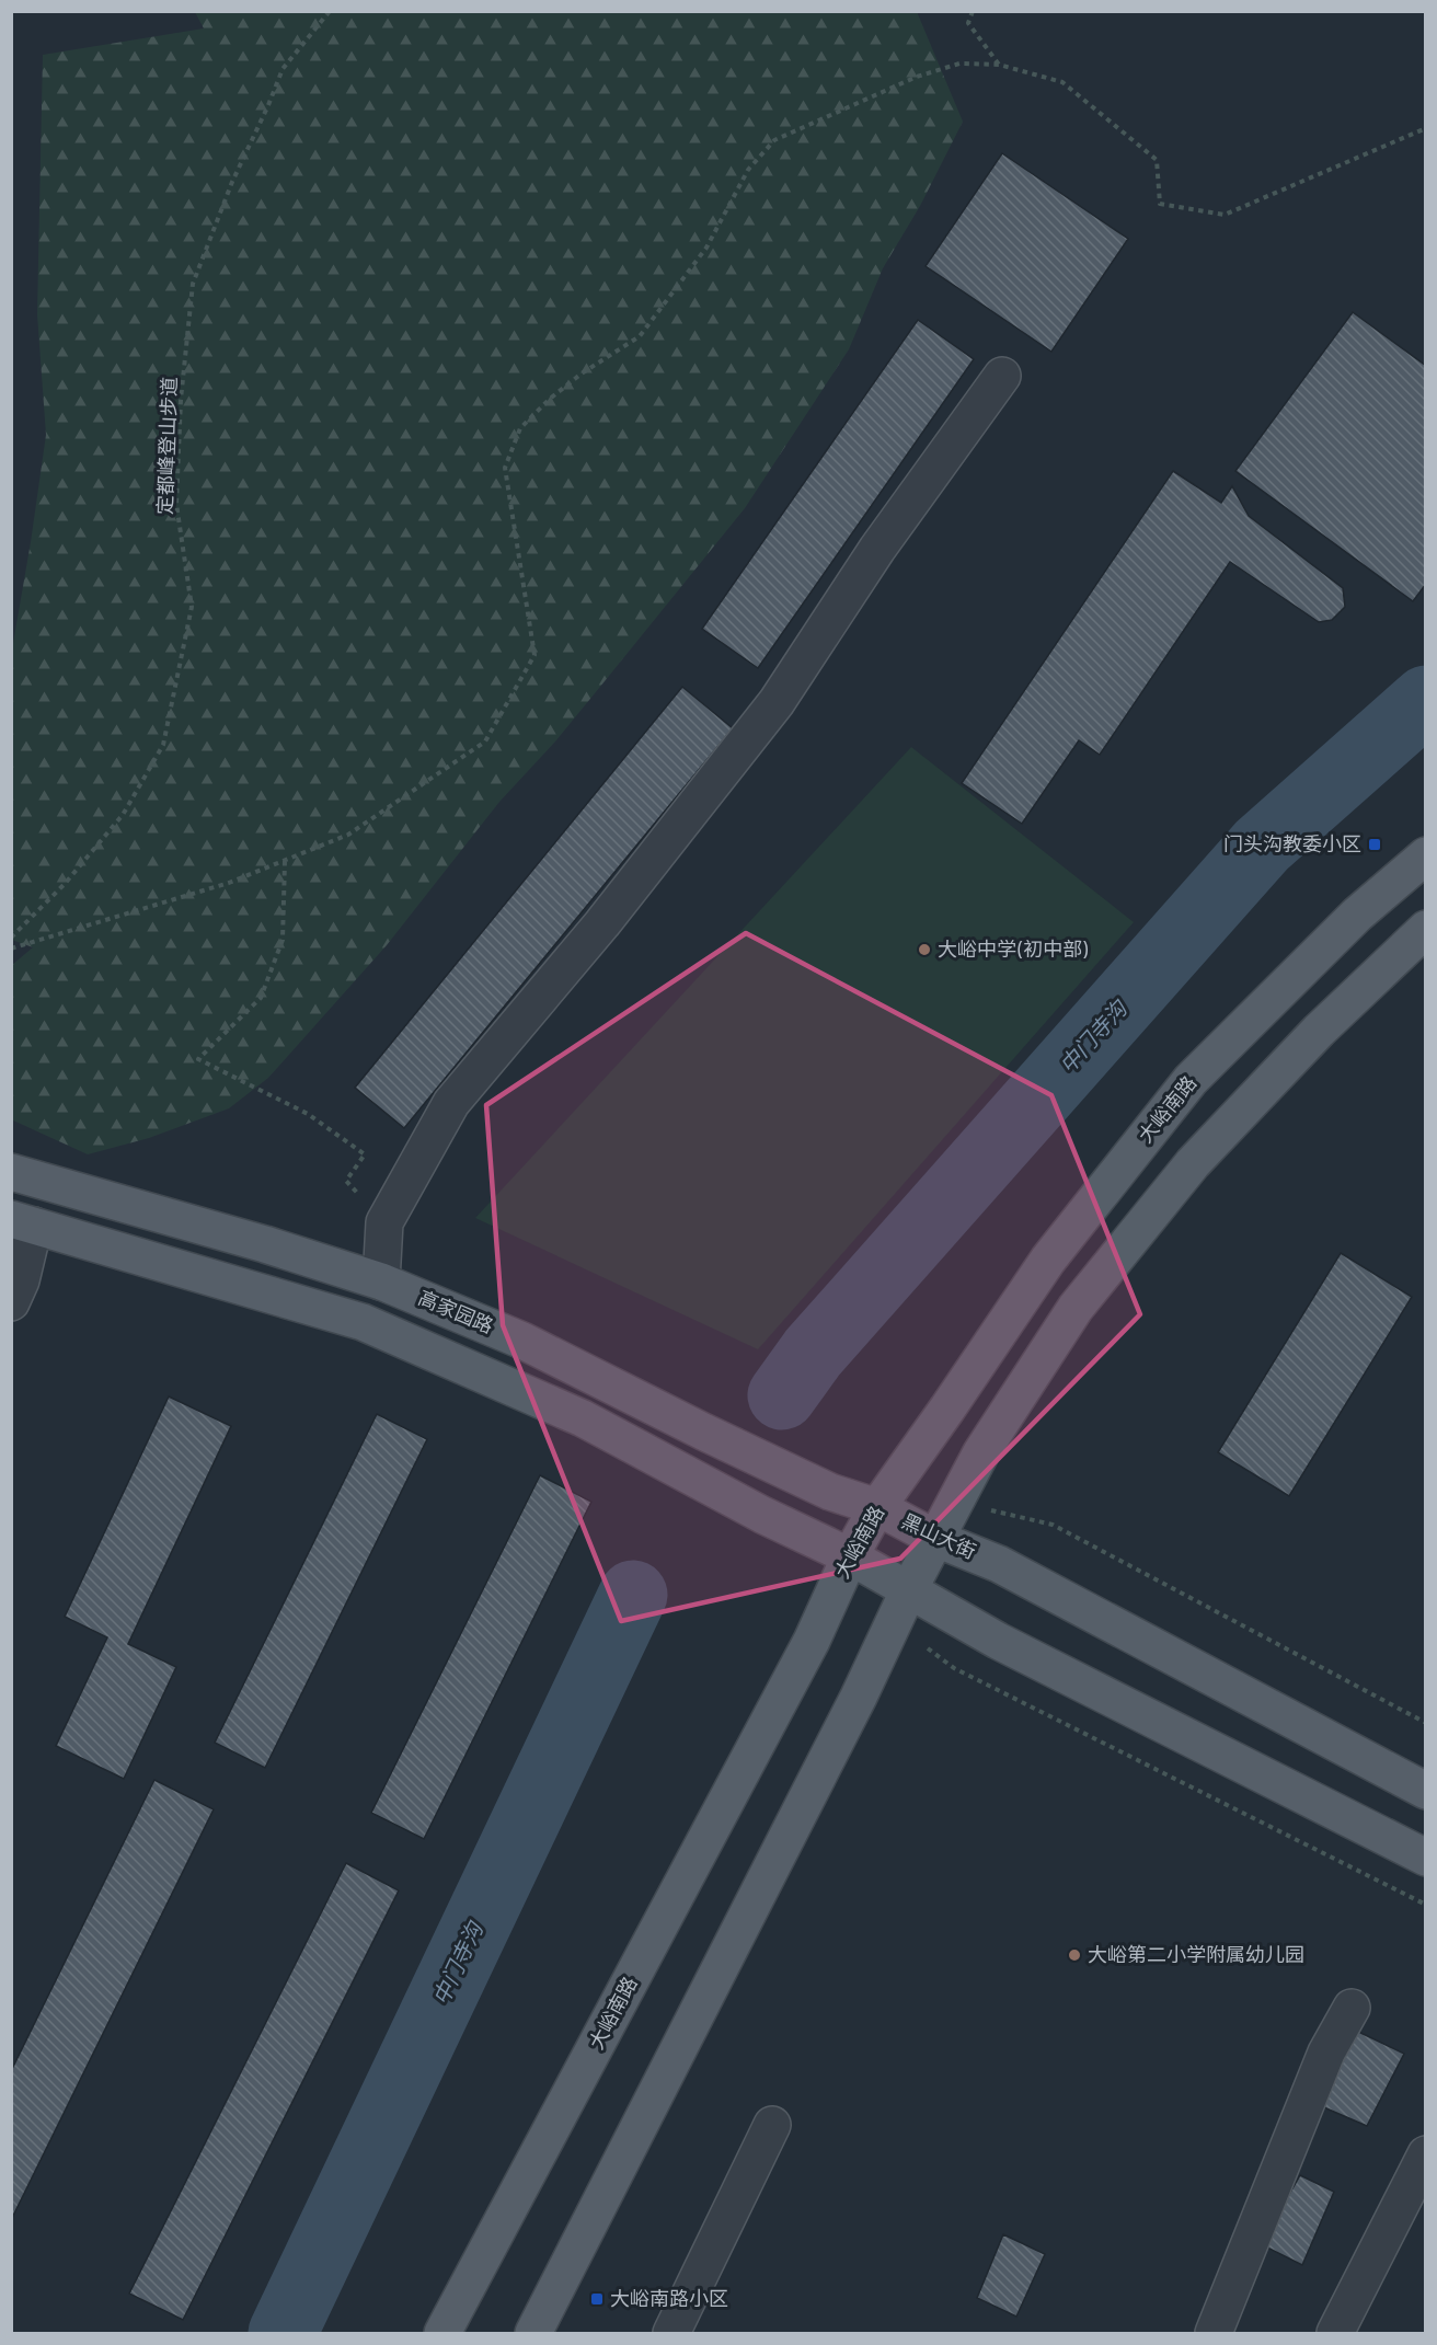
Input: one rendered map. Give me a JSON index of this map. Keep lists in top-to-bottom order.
{
  "streets": {
    "main road": ["大峪南路", "高家园路", "黑山大街"],
    "path": ["定都峰登山步道"]
  },
  "crossings": [
    ["大峪南路", "高家园路"],
    ["大峪南路", "黑山大街"],
    ["高家园路", "黑山大街"]
  ],
  "water": ["中门寺沟"],
  "places": {
    "transit": ["门头沟教委小区", "大峪南路小区"],
    "other": ["大峪中学(初中部)", "大峪第二小学附属幼儿园"]
  }
}
